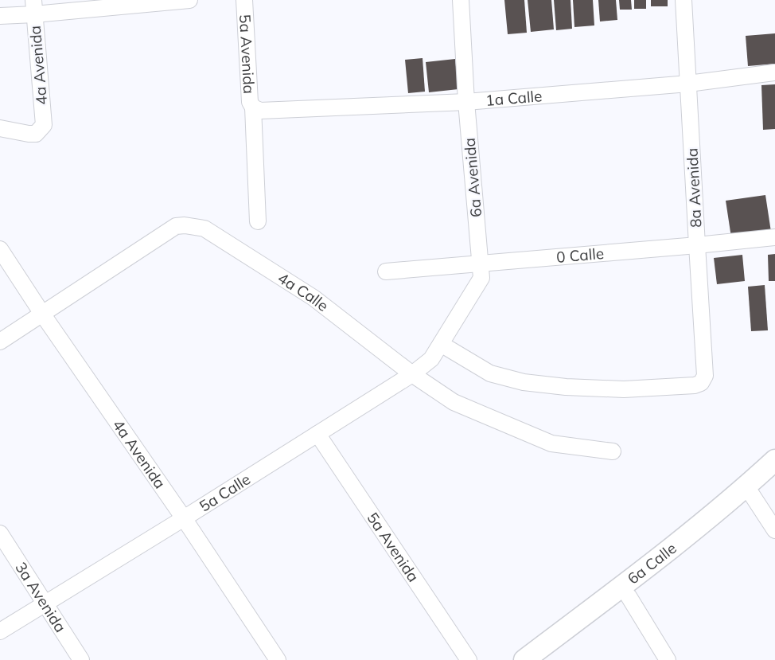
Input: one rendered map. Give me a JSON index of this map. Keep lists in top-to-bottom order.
{
  "streets": {
    "main road": ["6a Calle"],
    "street": [
      "5a Avenida",
      "4a Avenida",
      "1a Calle",
      "6a Avenida",
      "8a Avenida",
      "0 Calle",
      "4a Calle",
      "5a Calle",
      "3a Avenida"
    ]
  },
  "crossings": [
    ["5a Avenida", "1a Calle"],
    ["5a Avenida", "5a Calle"],
    ["4a Avenida", "4a Calle"],
    ["4a Avenida", "5a Calle"],
    ["1a Calle", "6a Avenida"],
    ["1a Calle", "8a Avenida"],
    ["6a Avenida", "8a Avenida"],
    ["6a Avenida", "0 Calle"],
    ["6a Avenida", "5a Calle"],
    ["8a Avenida", "0 Calle"],
    ["8a Avenida", "5a Calle"],
    ["4a Calle", "5a Calle"],
    ["5a Calle", "3a Avenida"]
  ]
}
